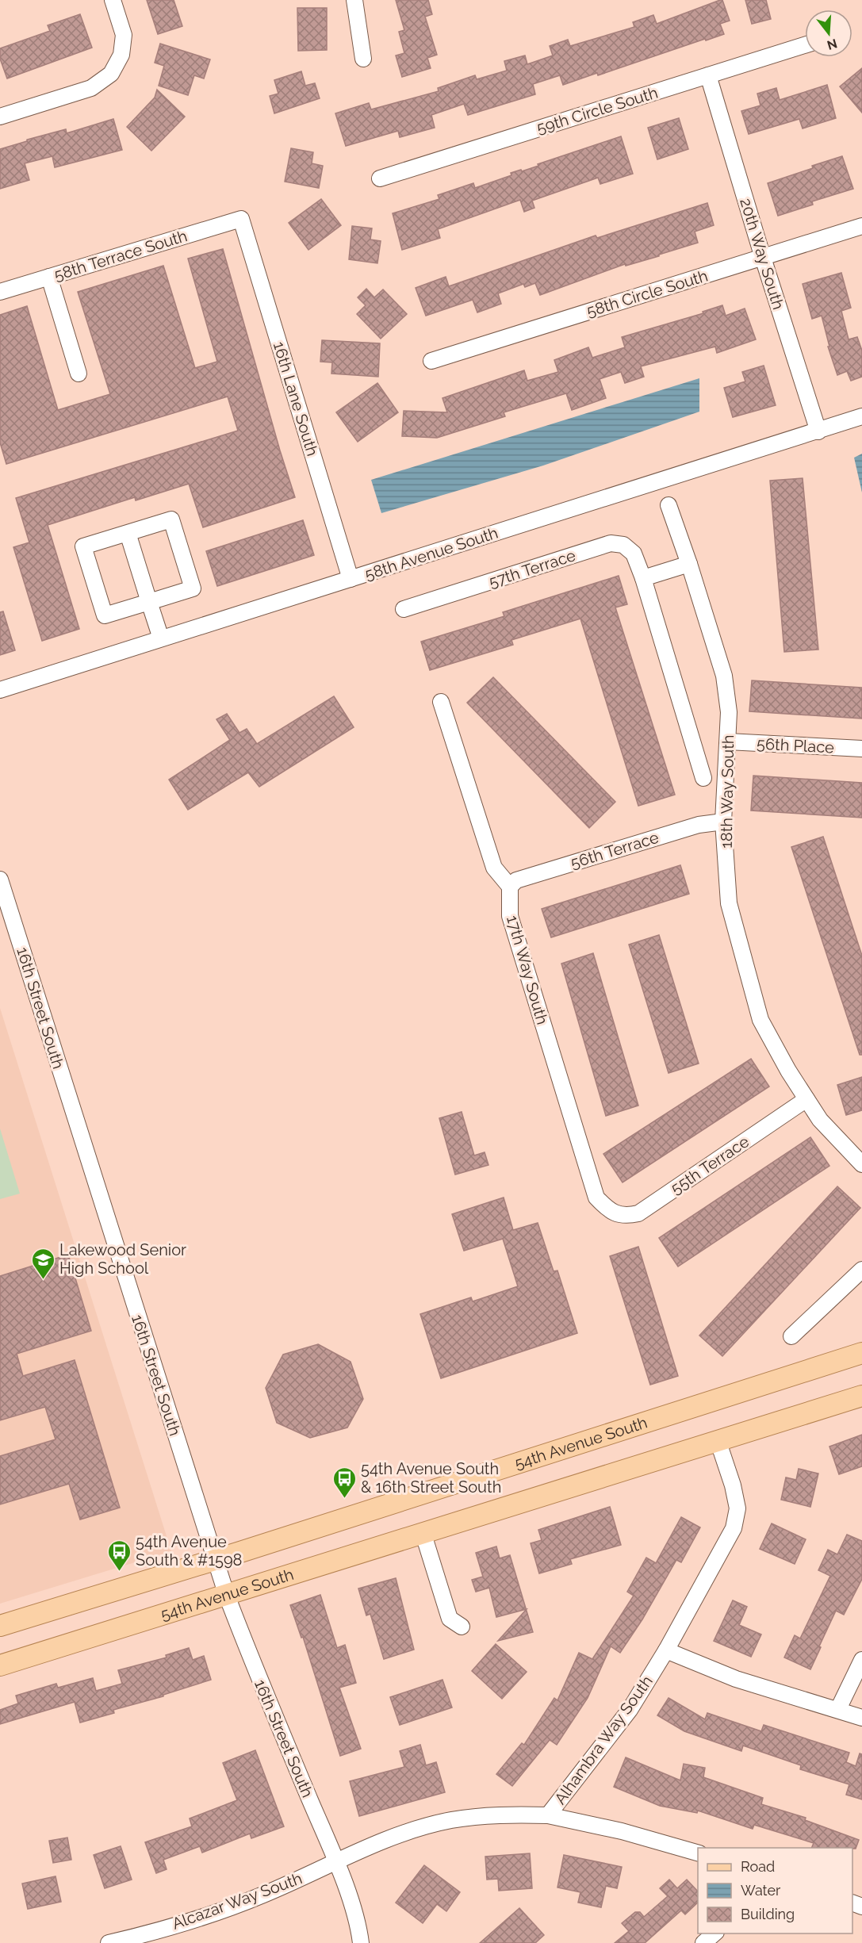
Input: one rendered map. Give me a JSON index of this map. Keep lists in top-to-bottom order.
{
  "streets": {
    "main road": ["54th Avenue South"],
    "street": [
      "59th Circle South",
      "20th Way South",
      "58th Terrace South",
      "58th Circle South",
      "16th Lane South",
      "58th Avenue South",
      "57th Terrace",
      "56th Place",
      "18th Way South",
      "56th Terrace",
      "17th Way South",
      "16th Street South",
      "55th Terrace",
      "Alhambra Way South",
      "Alcazar Way South"
    ]
  },
  "crossings": [
    ["59th Circle South", "20th Way South"],
    ["20th Way South", "58th Circle South"],
    ["20th Way South", "58th Avenue South"],
    ["58th Terrace South", "16th Lane South"],
    ["16th Lane South", "58th Avenue South"],
    ["56th Place", "18th Way South"],
    ["18th Way South", "56th Terrace"],
    ["18th Way South", "55th Terrace"],
    ["56th Terrace", "17th Way South"],
    ["17th Way South", "55th Terrace"],
    ["16th Street South", "54th Avenue South"],
    ["16th Street South", "Alhambra Way South"],
    ["16th Street South", "Alcazar Way South"],
    ["54th Avenue South", "Alhambra Way South"],
    ["Alhambra Way South", "Alcazar Way South"]
  ],
  "places": {
    "school or university": ["Lakewood Senior High School"],
    "bus stop": ["54th Avenue South & 16th Street South", "54th Avenue South & #1598"]
  },
  "legend": ["Road", "Water", "Building"],
  "north": "bottom"
}
